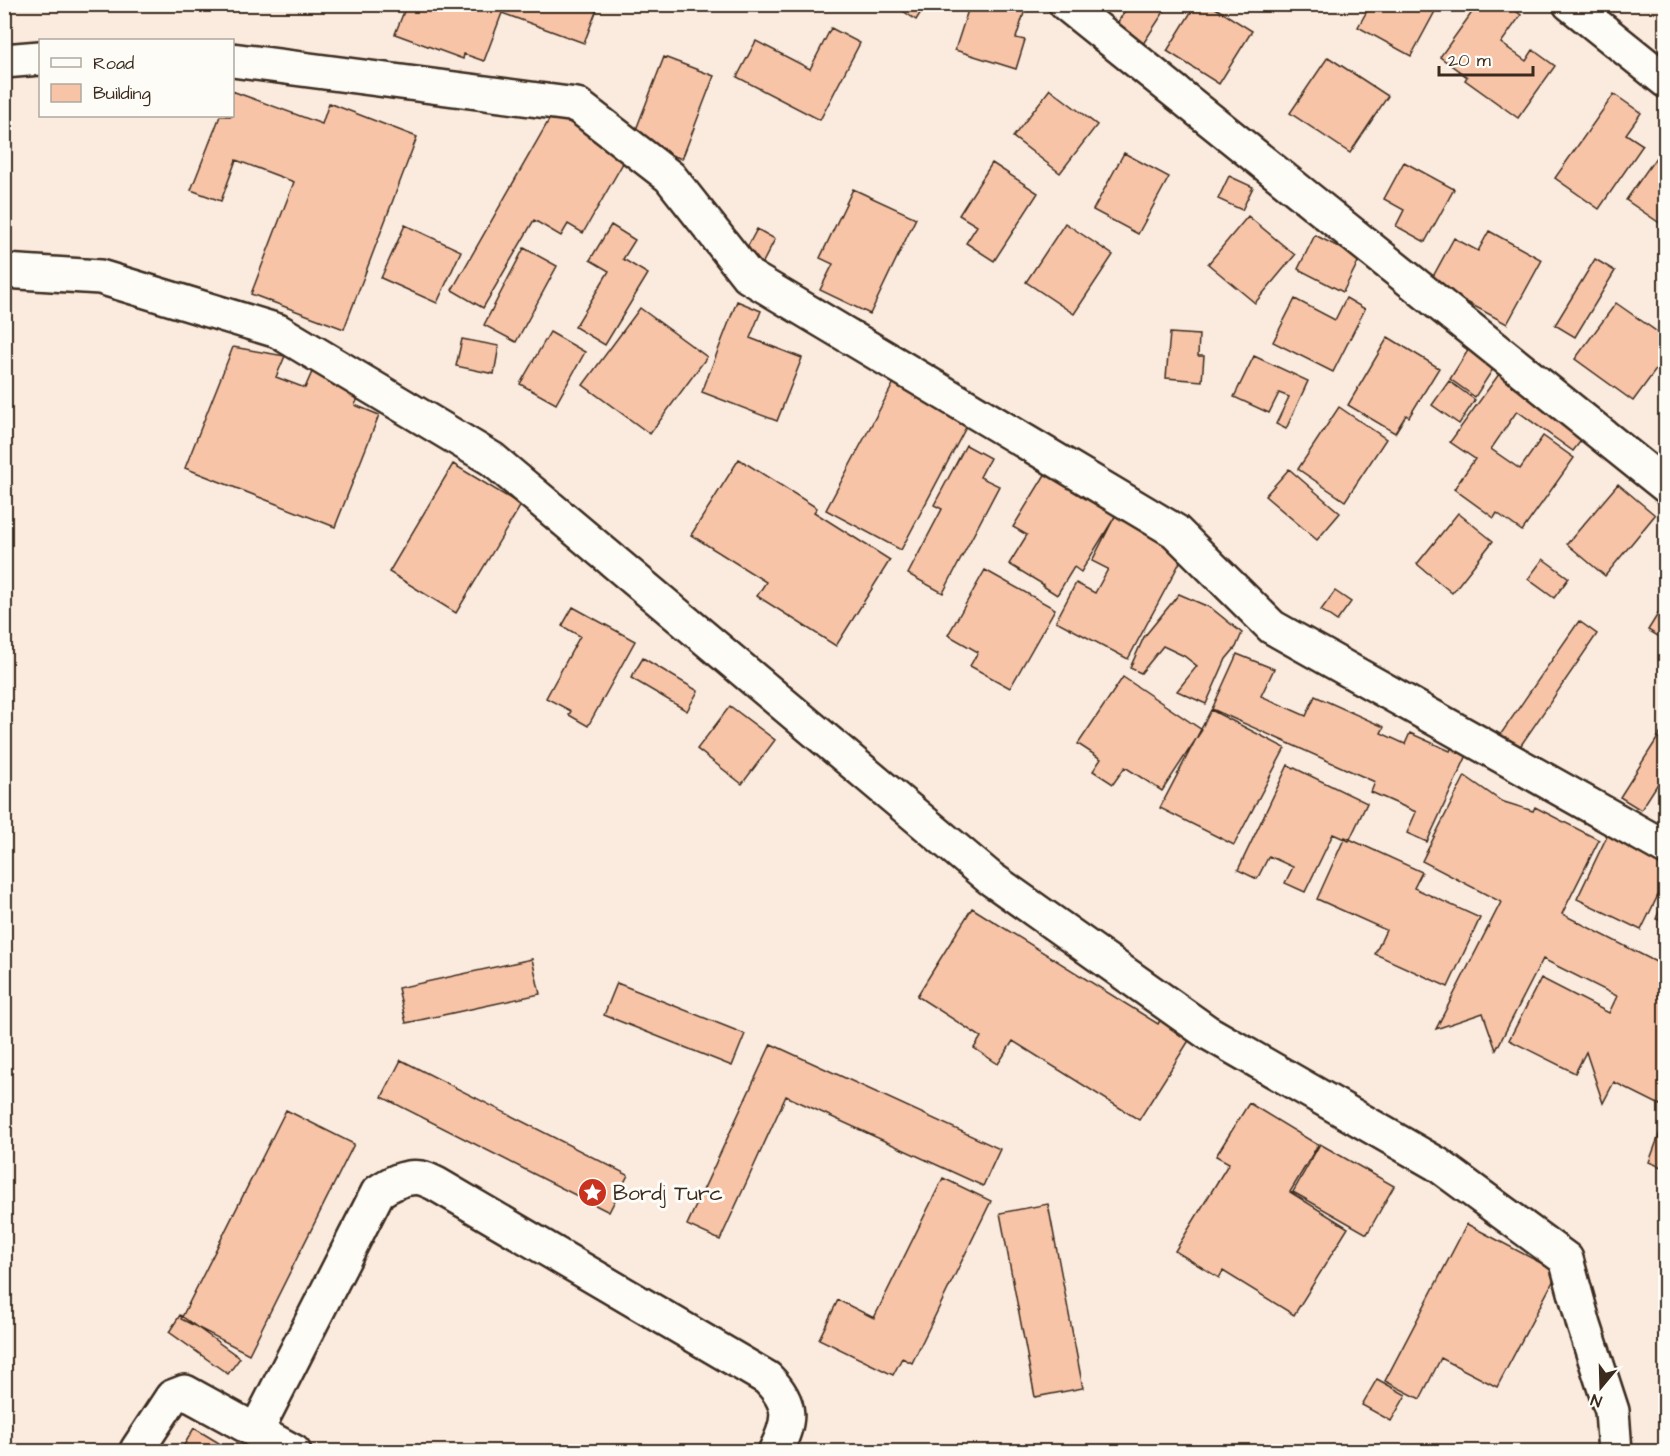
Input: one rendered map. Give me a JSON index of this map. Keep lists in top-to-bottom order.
{
  "places": {
    "place": ["Bordj Turc"]
  },
  "legend": ["Road", "Building"],
  "scale_bar": "20 m",
  "north": "bottom"
}
